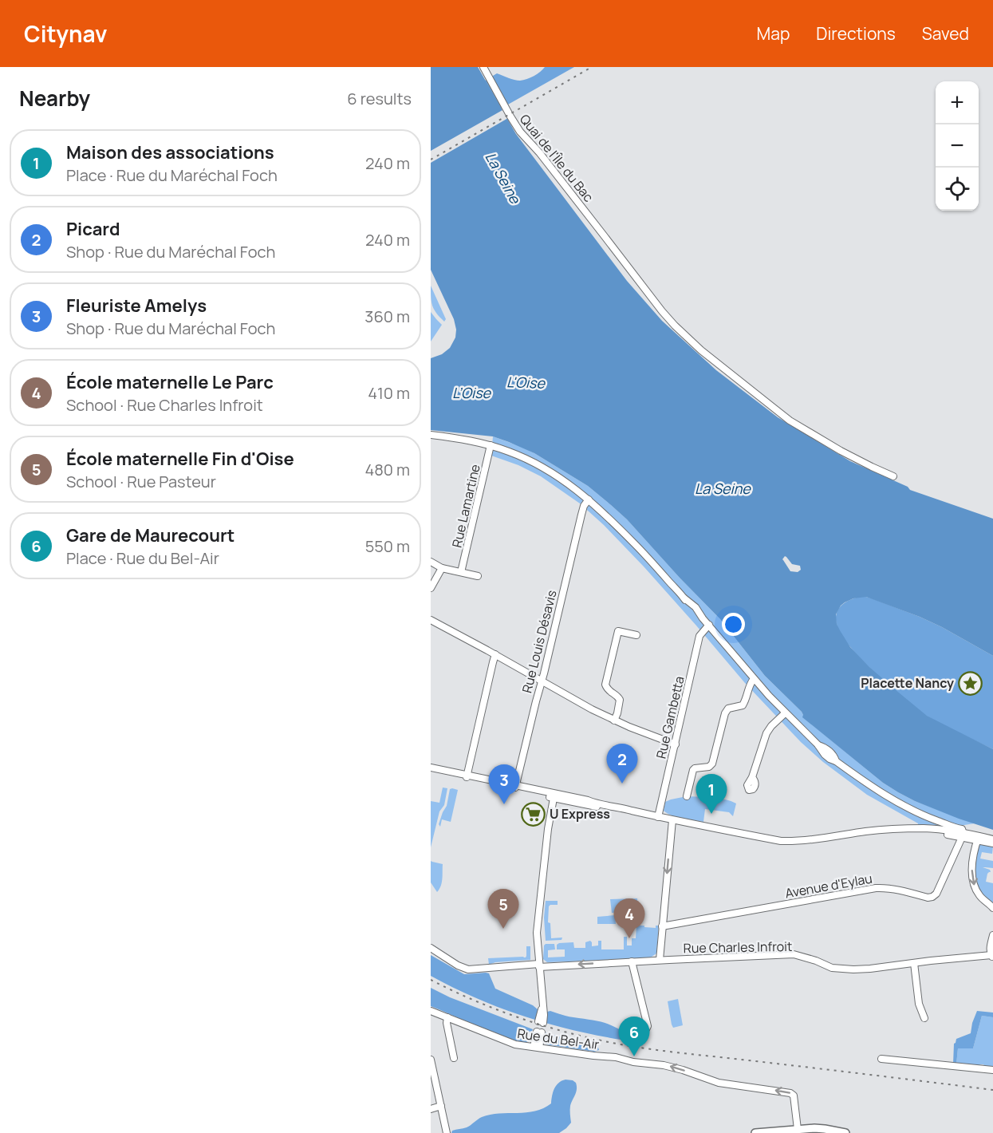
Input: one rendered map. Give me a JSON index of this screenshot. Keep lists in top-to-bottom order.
{
  "streets": {
    "street": [
      "Quai de l'Île du Bac",
      "Rue Lamartine",
      "Rue Louis Désavis",
      "Rue Gambetta",
      "Avenue d'Eylau",
      "Rue Charles Infroit",
      "Rue du Bel-Air"
    ]
  },
  "one_way": ["Rue du Bel-Air"],
  "water": ["La Seine", "L'Oise", "L’Oise"],
  "places": {
    "place": ["Placette Nancy"],
    "supermarket": ["U Express"]
  },
  "page": {
    "header": "Citynav",
    "nav": ["Map", "Directions", "Saved"],
    "heading": ["Nearby", "6 results"],
    "map_buttons": ["+", "−"],
    "list": [
      {
        "mark": "1",
        "name": "Maison des associations",
        "note": "Place · Rue du Maréchal Foch",
        "value": "240 m"
      },
      {
        "mark": "2",
        "name": "Picard",
        "note": "Shop · Rue du Maréchal Foch",
        "value": "240 m"
      },
      {
        "mark": "3",
        "name": "Fleuriste Amelys",
        "note": "Shop · Rue du Maréchal Foch",
        "value": "360 m"
      },
      {
        "mark": "4",
        "name": "École maternelle Le Parc",
        "note": "School · Rue Charles Infroit",
        "value": "410 m"
      },
      {
        "mark": "5",
        "name": "École maternelle Fin d'Oise",
        "note": "School · Rue Pasteur",
        "value": "480 m"
      },
      {
        "mark": "6",
        "name": "Gare de Maurecourt",
        "note": "Place · Rue du Bel-Air",
        "value": "550 m"
      }
    ],
    "pins": [
      "2",
      "3",
      "1",
      "5",
      "4",
      "6"
    ]
  }
}
